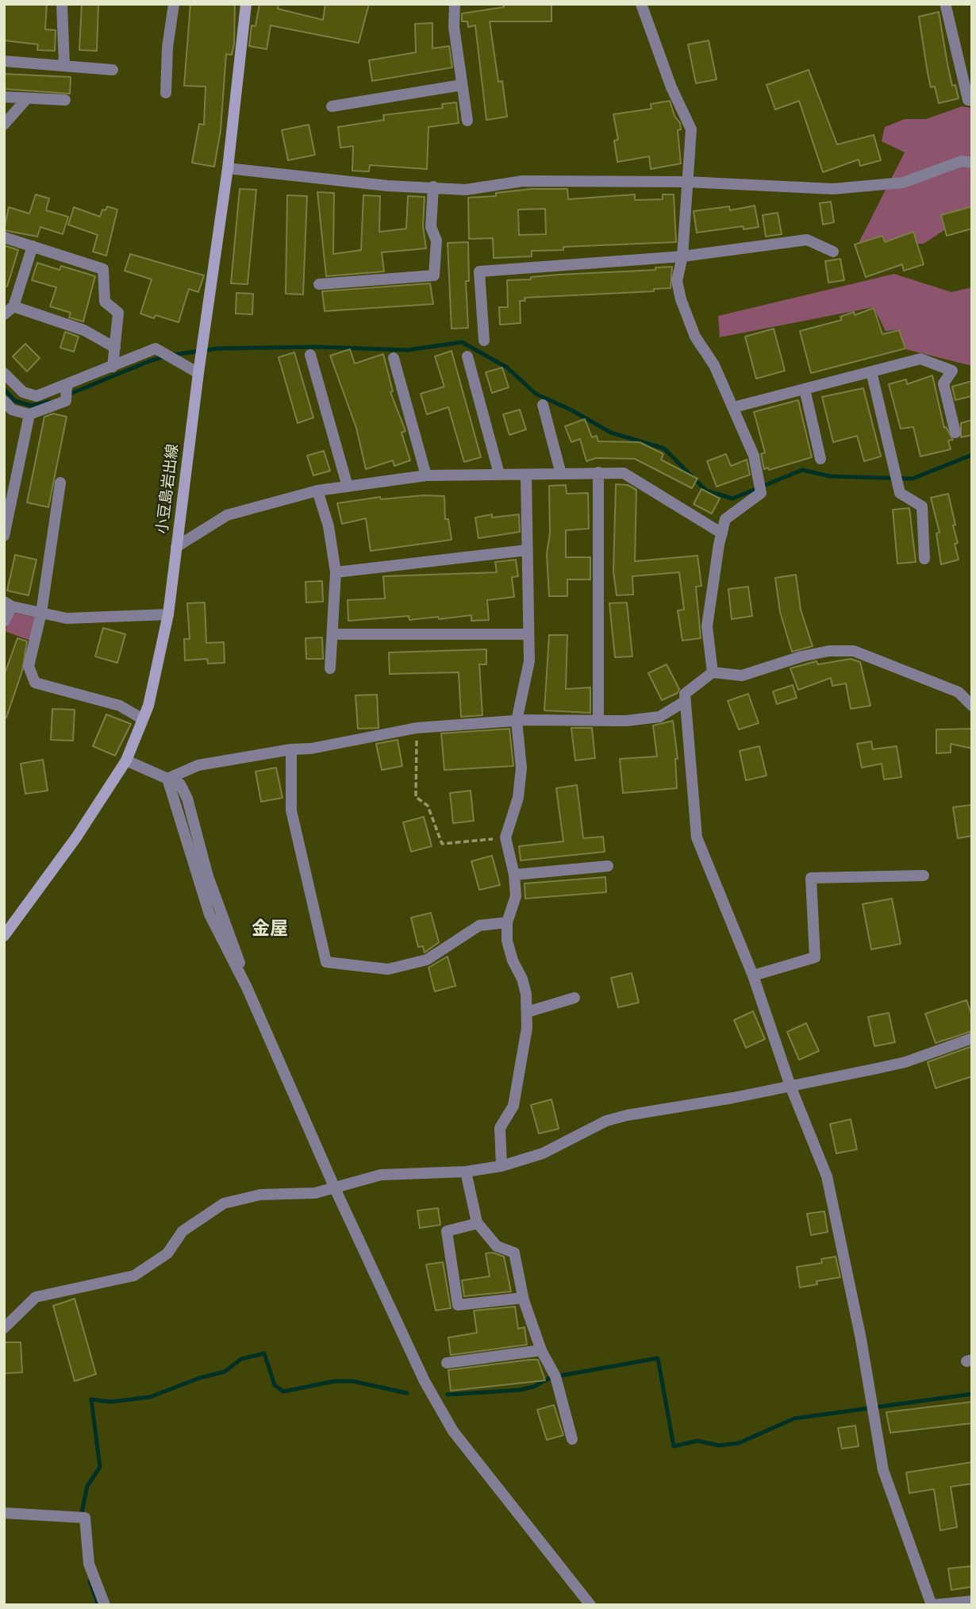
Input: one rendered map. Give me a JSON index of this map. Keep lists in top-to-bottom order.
{
  "streets": {
    "main road": ["小豆島岩出線"]
  },
  "districts": ["金屋"]
}
